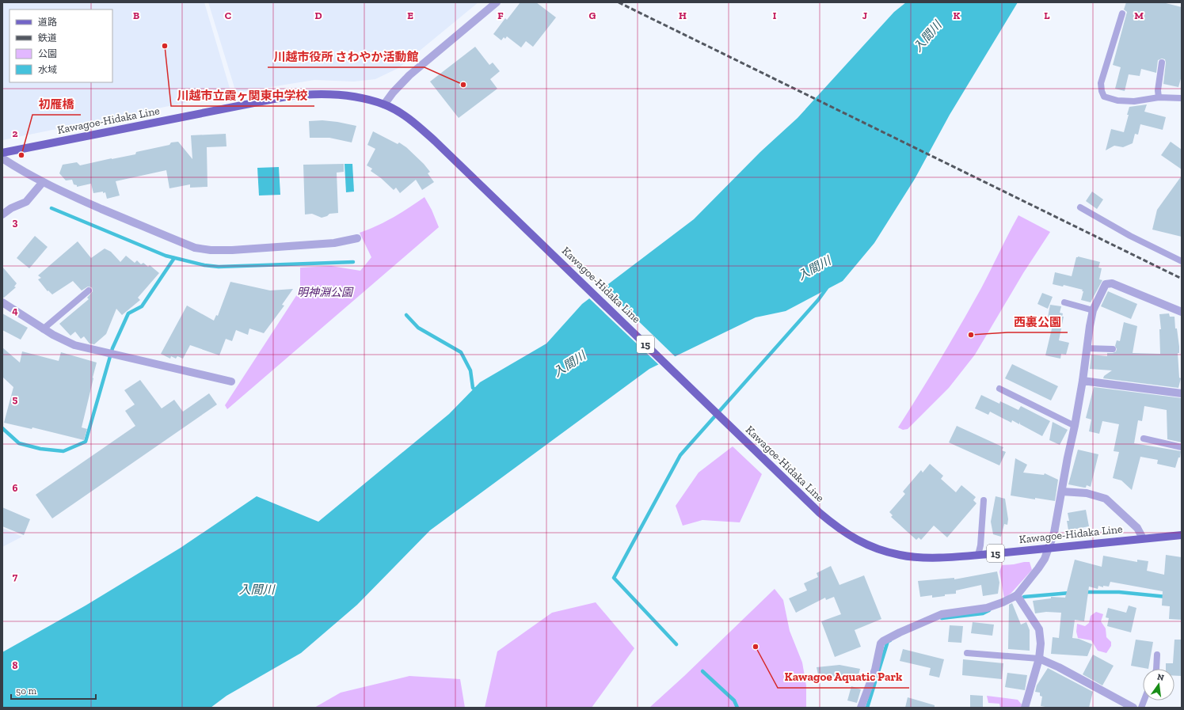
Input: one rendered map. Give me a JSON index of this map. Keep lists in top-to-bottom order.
{
  "streets": {
    "main road": ["Kawagoe-Hidaka Line", "15"]
  },
  "water": ["入間川"],
  "parks": ["明神淵公園"],
  "places": [
    "川越市立霞ヶ関東中学校",
    "川越市役所 さわやか活動館",
    "初雁橋",
    "西裏公園",
    "Kawagoe Aquatic Park"
  ],
  "legend": [
    "道路",
    "鉄道",
    "公園",
    "水域"
  ],
  "scale_bar": "50 m",
  "north": "top",
  "grid": {
    "columns": [
      "B",
      "C",
      "D",
      "E",
      "F",
      "G",
      "H",
      "I",
      "J",
      "K",
      "L",
      "M"
    ],
    "rows": [
      "2",
      "3",
      "4",
      "5",
      "6",
      "7",
      "8"
    ]
  }
}
